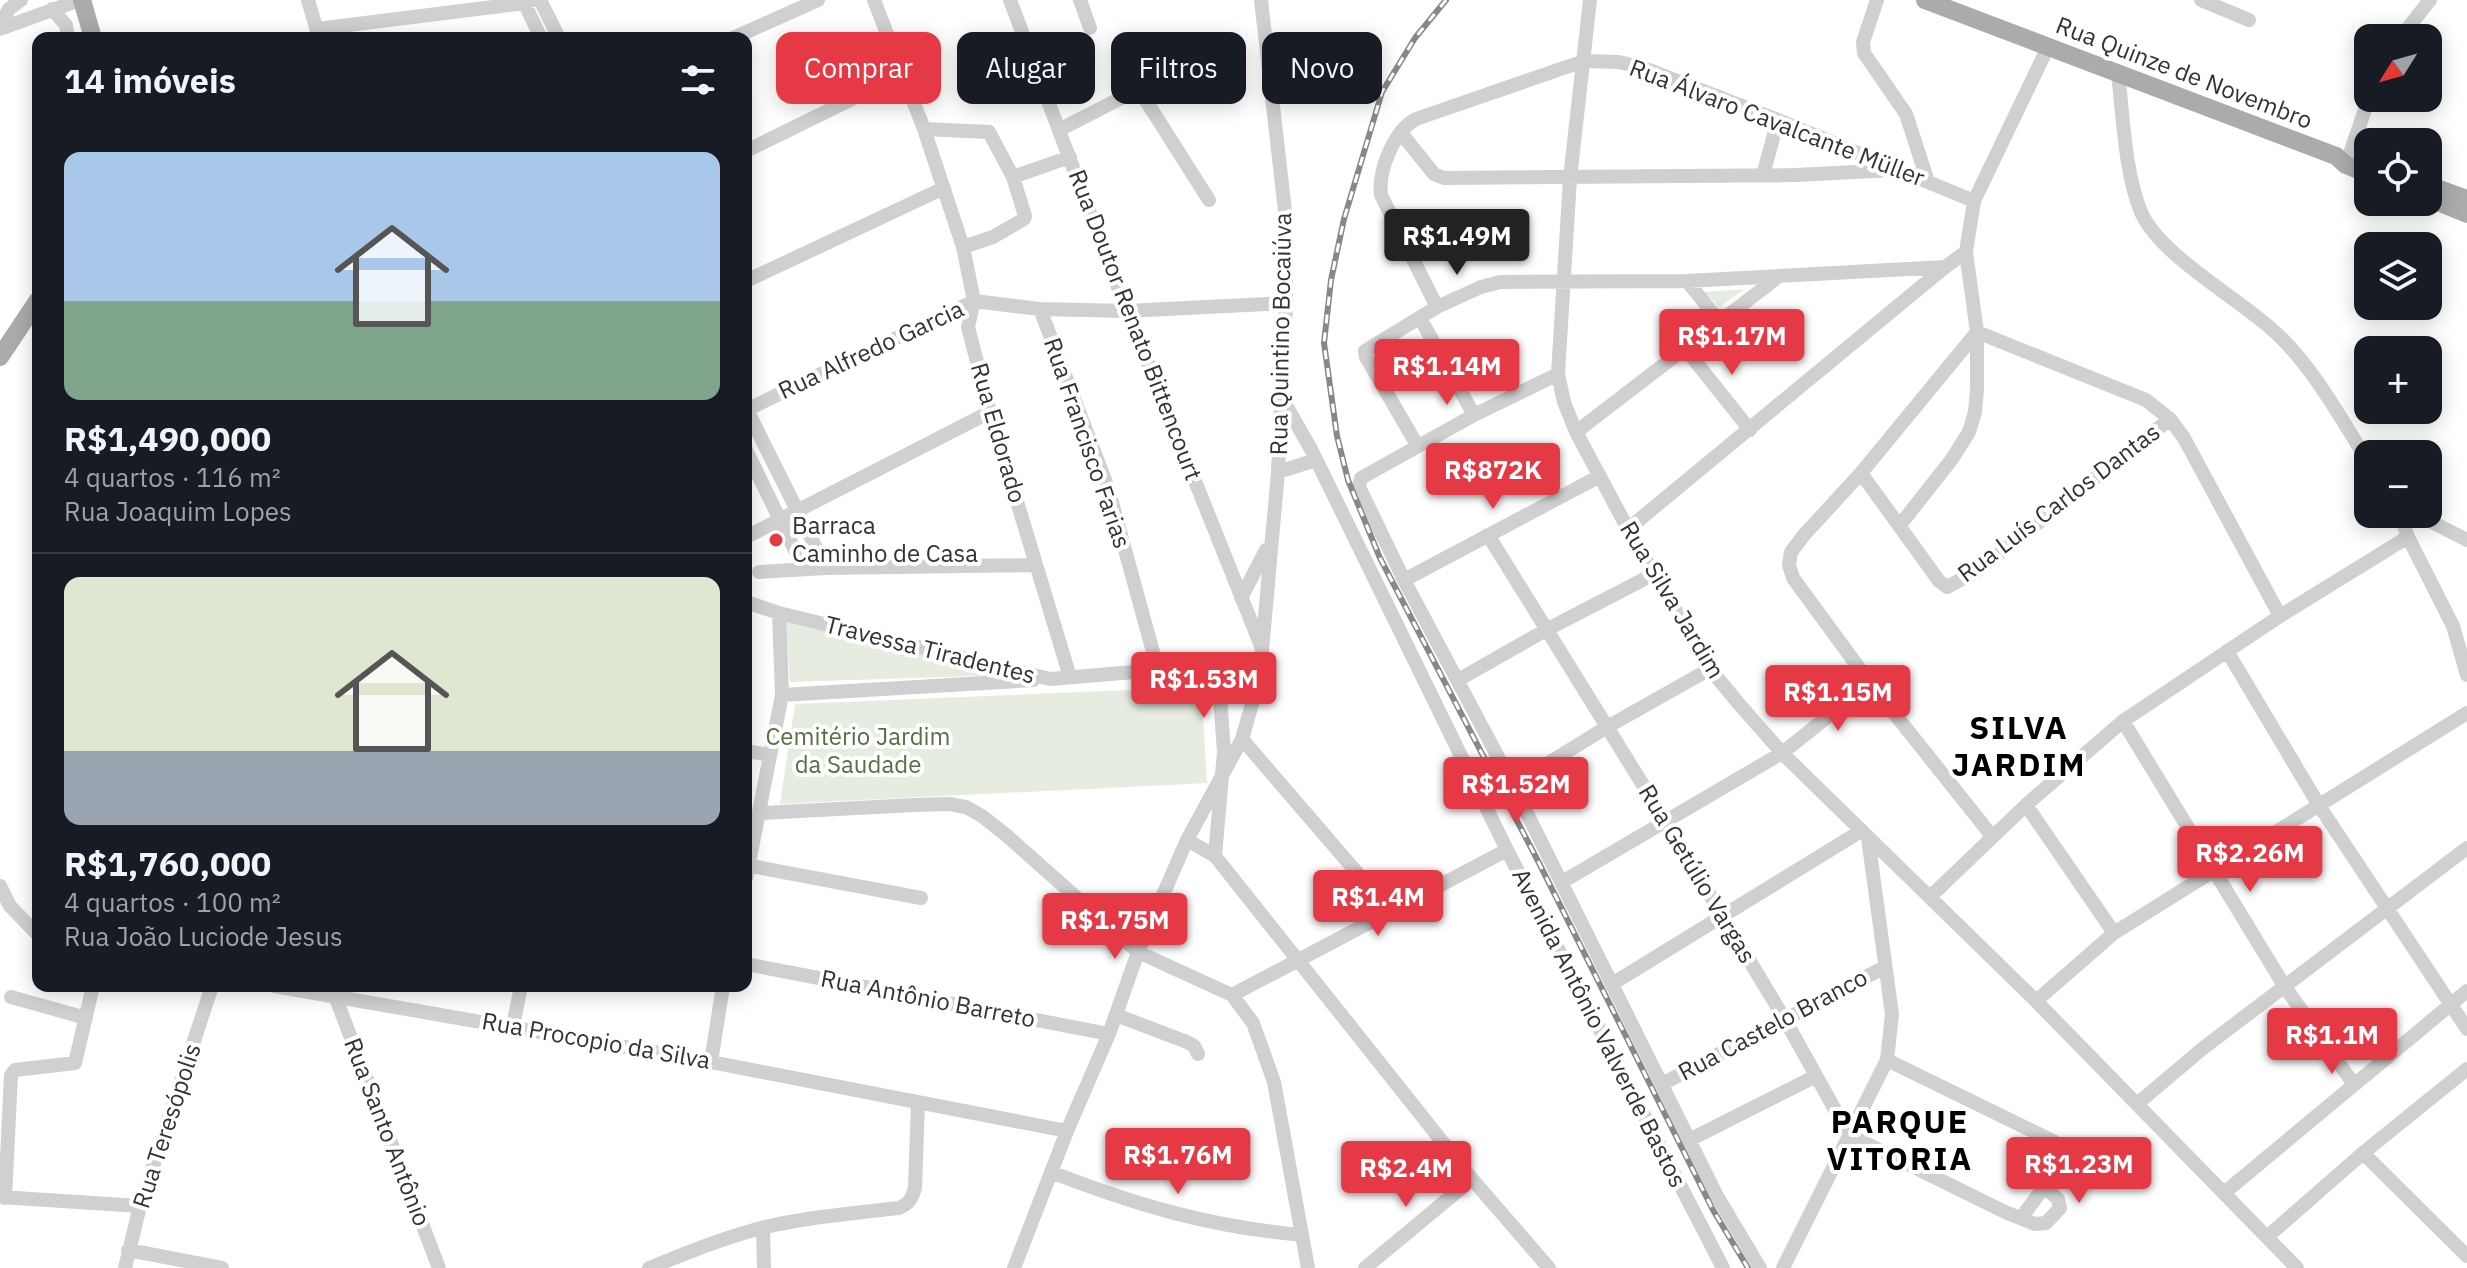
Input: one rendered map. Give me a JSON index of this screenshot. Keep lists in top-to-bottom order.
{
  "streets": {
    "main road": ["Rua Quinze de Novembro"],
    "street": [
      "Rua Álvaro Cavalcante Müller",
      "Rua Doutor Renato Bittencourt",
      "Rua Quintino Bocaiúva",
      "Rua Alfredo Garcia",
      "Rua Eldorado",
      "Rua Francisco Farias",
      "Rua Luís Carlos Dantas",
      "Rua Silva Jardim",
      "Travessa Tiradentes",
      "Rua Getúlio Vargas",
      "Rua Antônio Barreto",
      "Rua Castelo Branco",
      "Avenida Antônio Valverde Bastos",
      "Rua Procopio da Silva",
      "Rua Teresópolis",
      "Rua Santo Antônio"
    ]
  },
  "crossings": [
    ["Rua Álvaro Cavalcante Müller", "Rua Silva Jardim"],
    ["Rua Doutor Renato Bittencourt", "Rua Quintino Bocaiúva"],
    ["Rua Doutor Renato Bittencourt", "Rua Alfredo Garcia"],
    ["Rua Quintino Bocaiúva", "Rua Alfredo Garcia"],
    ["Rua Quintino Bocaiúva", "Travessa Tiradentes"],
    ["Rua Quintino Bocaiúva", "Rua Antônio Barreto"],
    ["Rua Quintino Bocaiúva", "Avenida Antônio Valverde Bastos"],
    ["Rua Quintino Bocaiúva", "Rua Procopio da Silva"],
    ["Rua Alfredo Garcia", "Rua Eldorado"],
    ["Rua Alfredo Garcia", "Rua Francisco Farias"],
    ["Rua Eldorado", "Travessa Tiradentes"],
    ["Rua Francisco Farias", "Travessa Tiradentes"],
    ["Rua Getúlio Vargas", "Rua Castelo Branco"],
    ["Rua Castelo Branco", "Avenida Antônio Valverde Bastos"],
    ["Rua Procopio da Silva", "Rua Santo Antônio"]
  ],
  "districts": ["SILVA JARDIM", "PARQUE VITORIA"],
  "parks": ["Cemitério Jardim da Saudade"],
  "places": ["Barraca Caminho de Casa"],
  "north": "bottom left",
  "page": {
    "map_buttons": ["+", "−"],
    "chip": [
      "Comprar",
      "Alugar",
      "Filtros",
      "Novo"
    ],
    "heading": "14 imóveis",
    "list": [
      {
        "name": "R$1,490,000",
        "note": "4 quartos · 116 m² · Rua Joaquim Lopes"
      },
      {
        "name": "R$1,760,000",
        "note": "4 quartos · 100 m² · Rua João Luciode Jesus"
      }
    ],
    "price": [
      "R$1.49M",
      "R$1.17M",
      "R$1.14M",
      "R$872K",
      "R$1.53M",
      "R$1.15M",
      "R$1.52M",
      "R$2.26M",
      "R$1.4M",
      "R$1.75M",
      "R$1.1M",
      "R$1.76M",
      "R$1.23M",
      "R$2.4M"
    ]
  }
}
